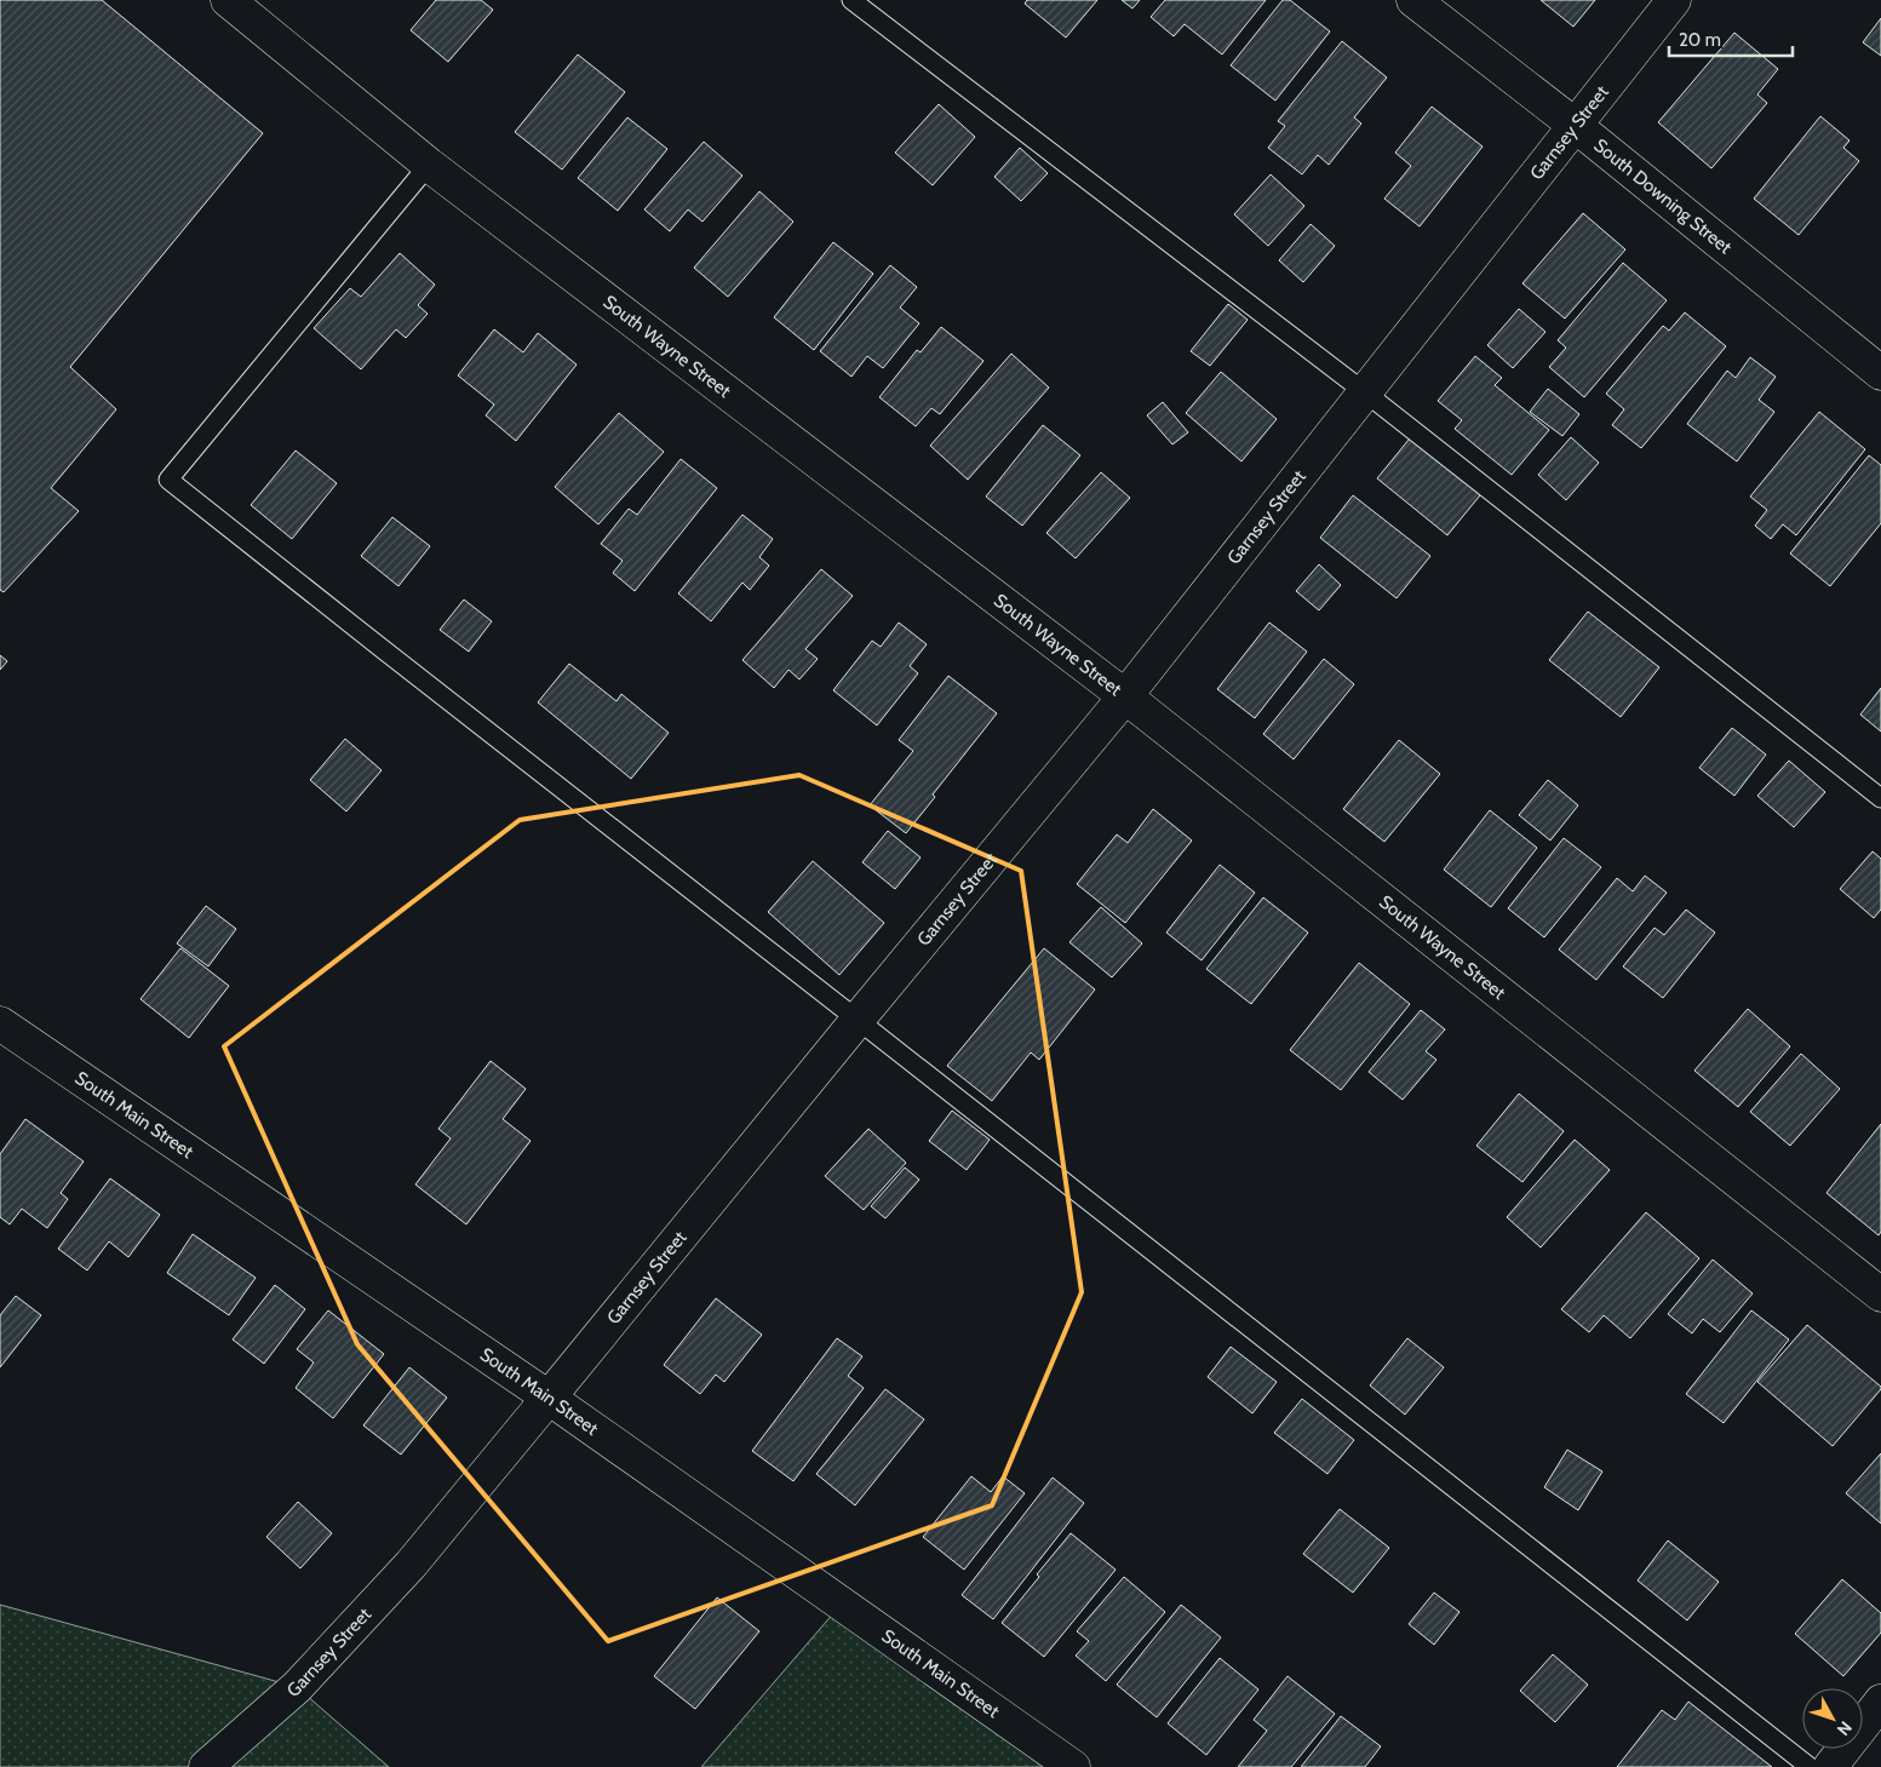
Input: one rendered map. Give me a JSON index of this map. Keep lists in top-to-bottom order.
{
  "streets": {
    "street": [
      "Garnsey Street",
      "South Downing Street",
      "South Wayne Street",
      "South Main Street"
    ]
  },
  "crossings": [
    ["Garnsey Street", "South Downing Street"],
    ["Garnsey Street", "South Wayne Street"],
    ["Garnsey Street", "South Main Street"]
  ],
  "scale_bar": "20 m",
  "north": "bottom right"
}
